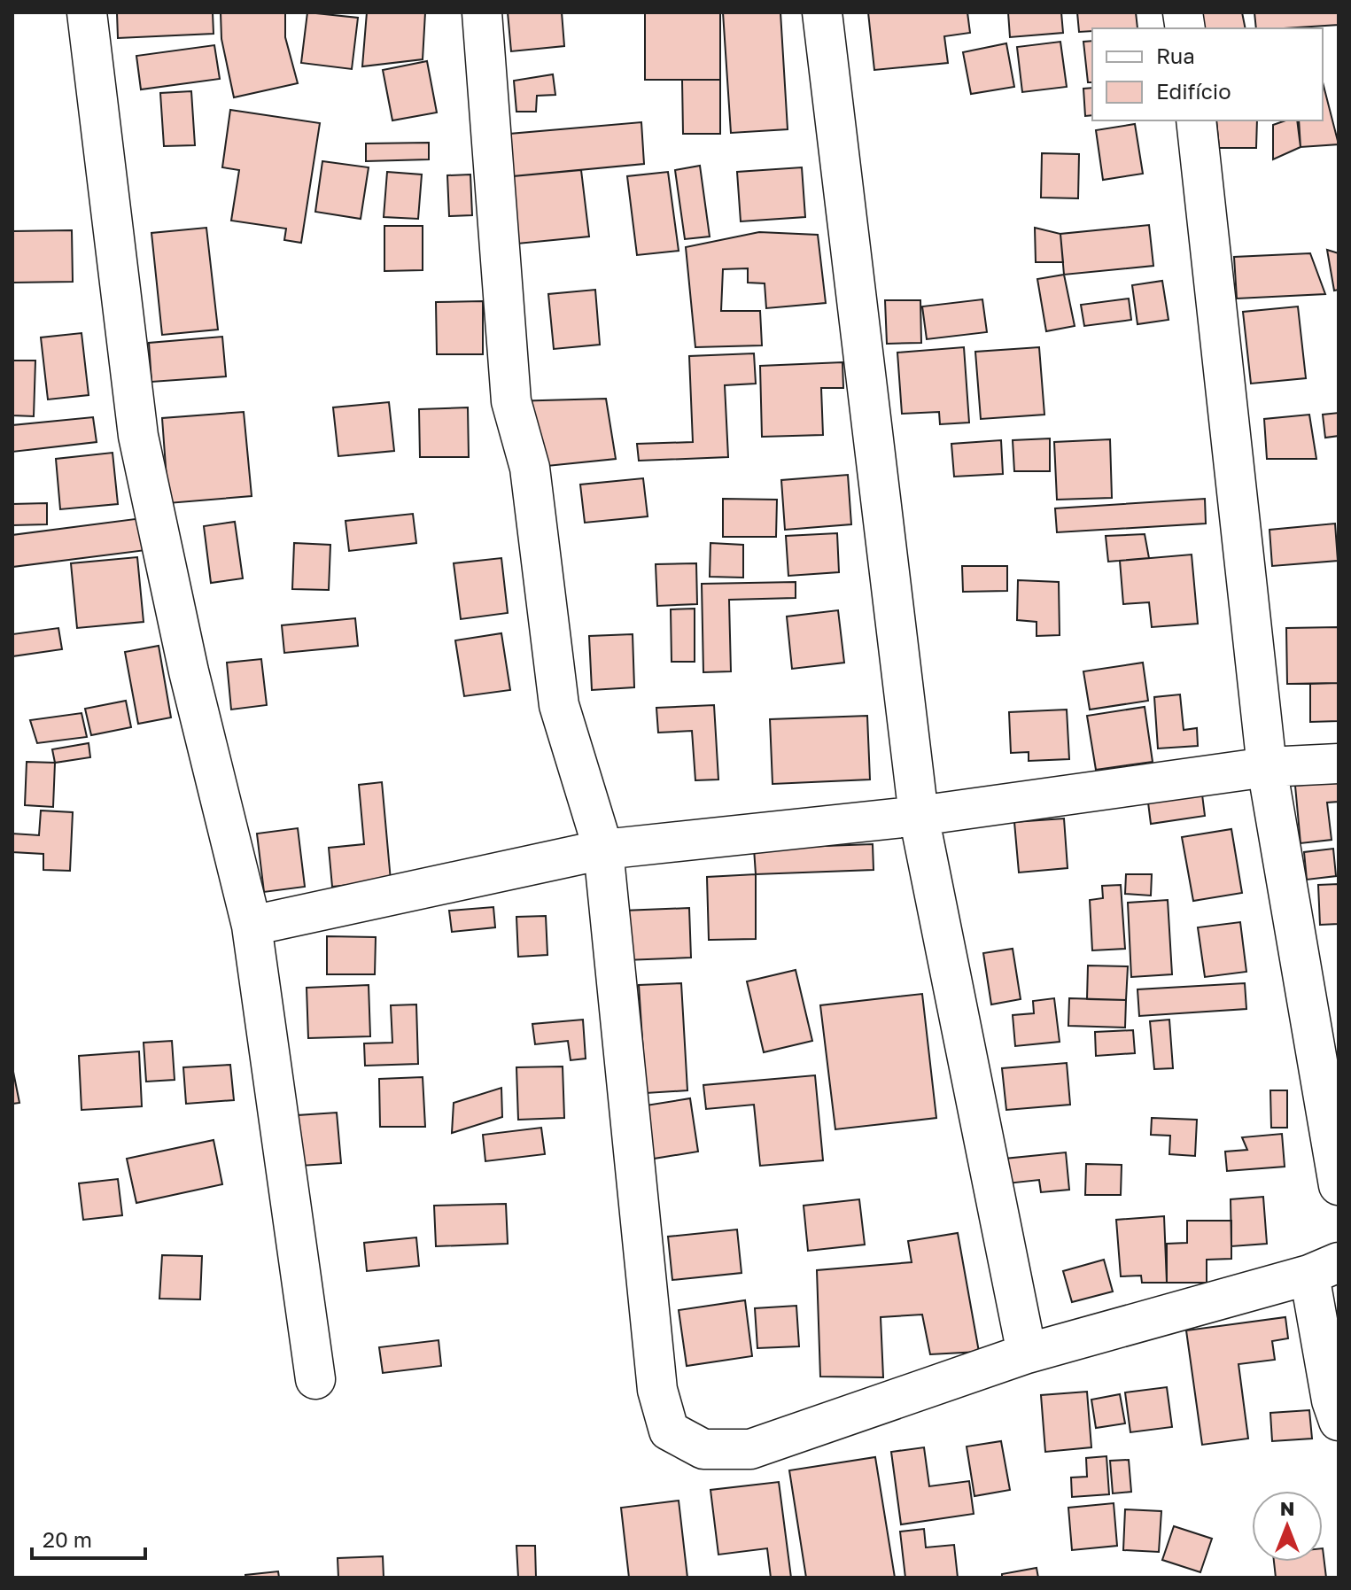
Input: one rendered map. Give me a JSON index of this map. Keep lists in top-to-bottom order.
{
  "legend": ["Rua", "Edifício"],
  "scale_bar": "20 m",
  "north": "top"
}
